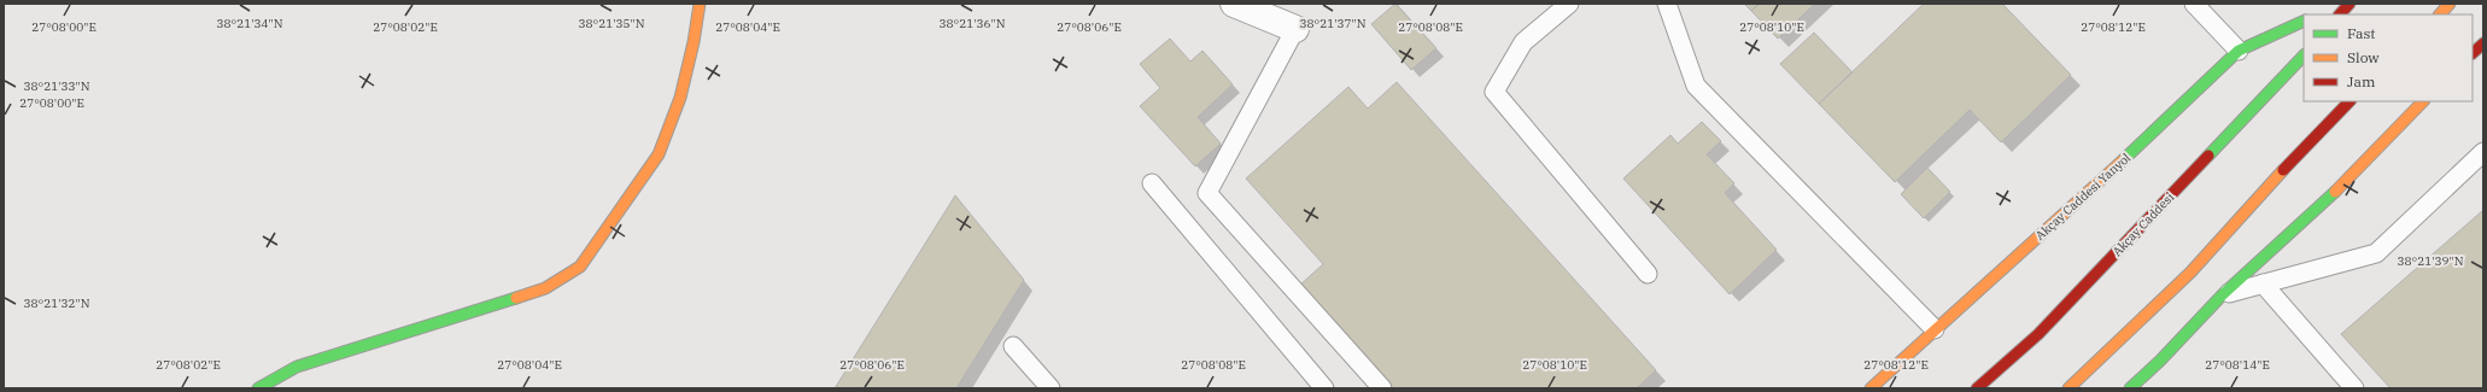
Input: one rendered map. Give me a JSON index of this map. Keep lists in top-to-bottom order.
{
  "streets": {
    "main road": ["Akçay Caddesi Yanyol", "Akçay Caddesi"]
  },
  "legend": ["Fast", "Slow", "Jam"],
  "coordinates": [
    "38°21'34\"N",
    "38°21'35\"N",
    "38°21'36\"N",
    "38°21'37\"N",
    "27°08'00\"E",
    "27°08'02\"E",
    "27°08'04\"E",
    "27°08'06\"E",
    "27°08'08\"E",
    "27°08'10\"E",
    "27°08'12\"E",
    "38°21'33\"N",
    "38°21'39\"N",
    "38°21'32\"N",
    "27°08'14\"E"
  ]
}
